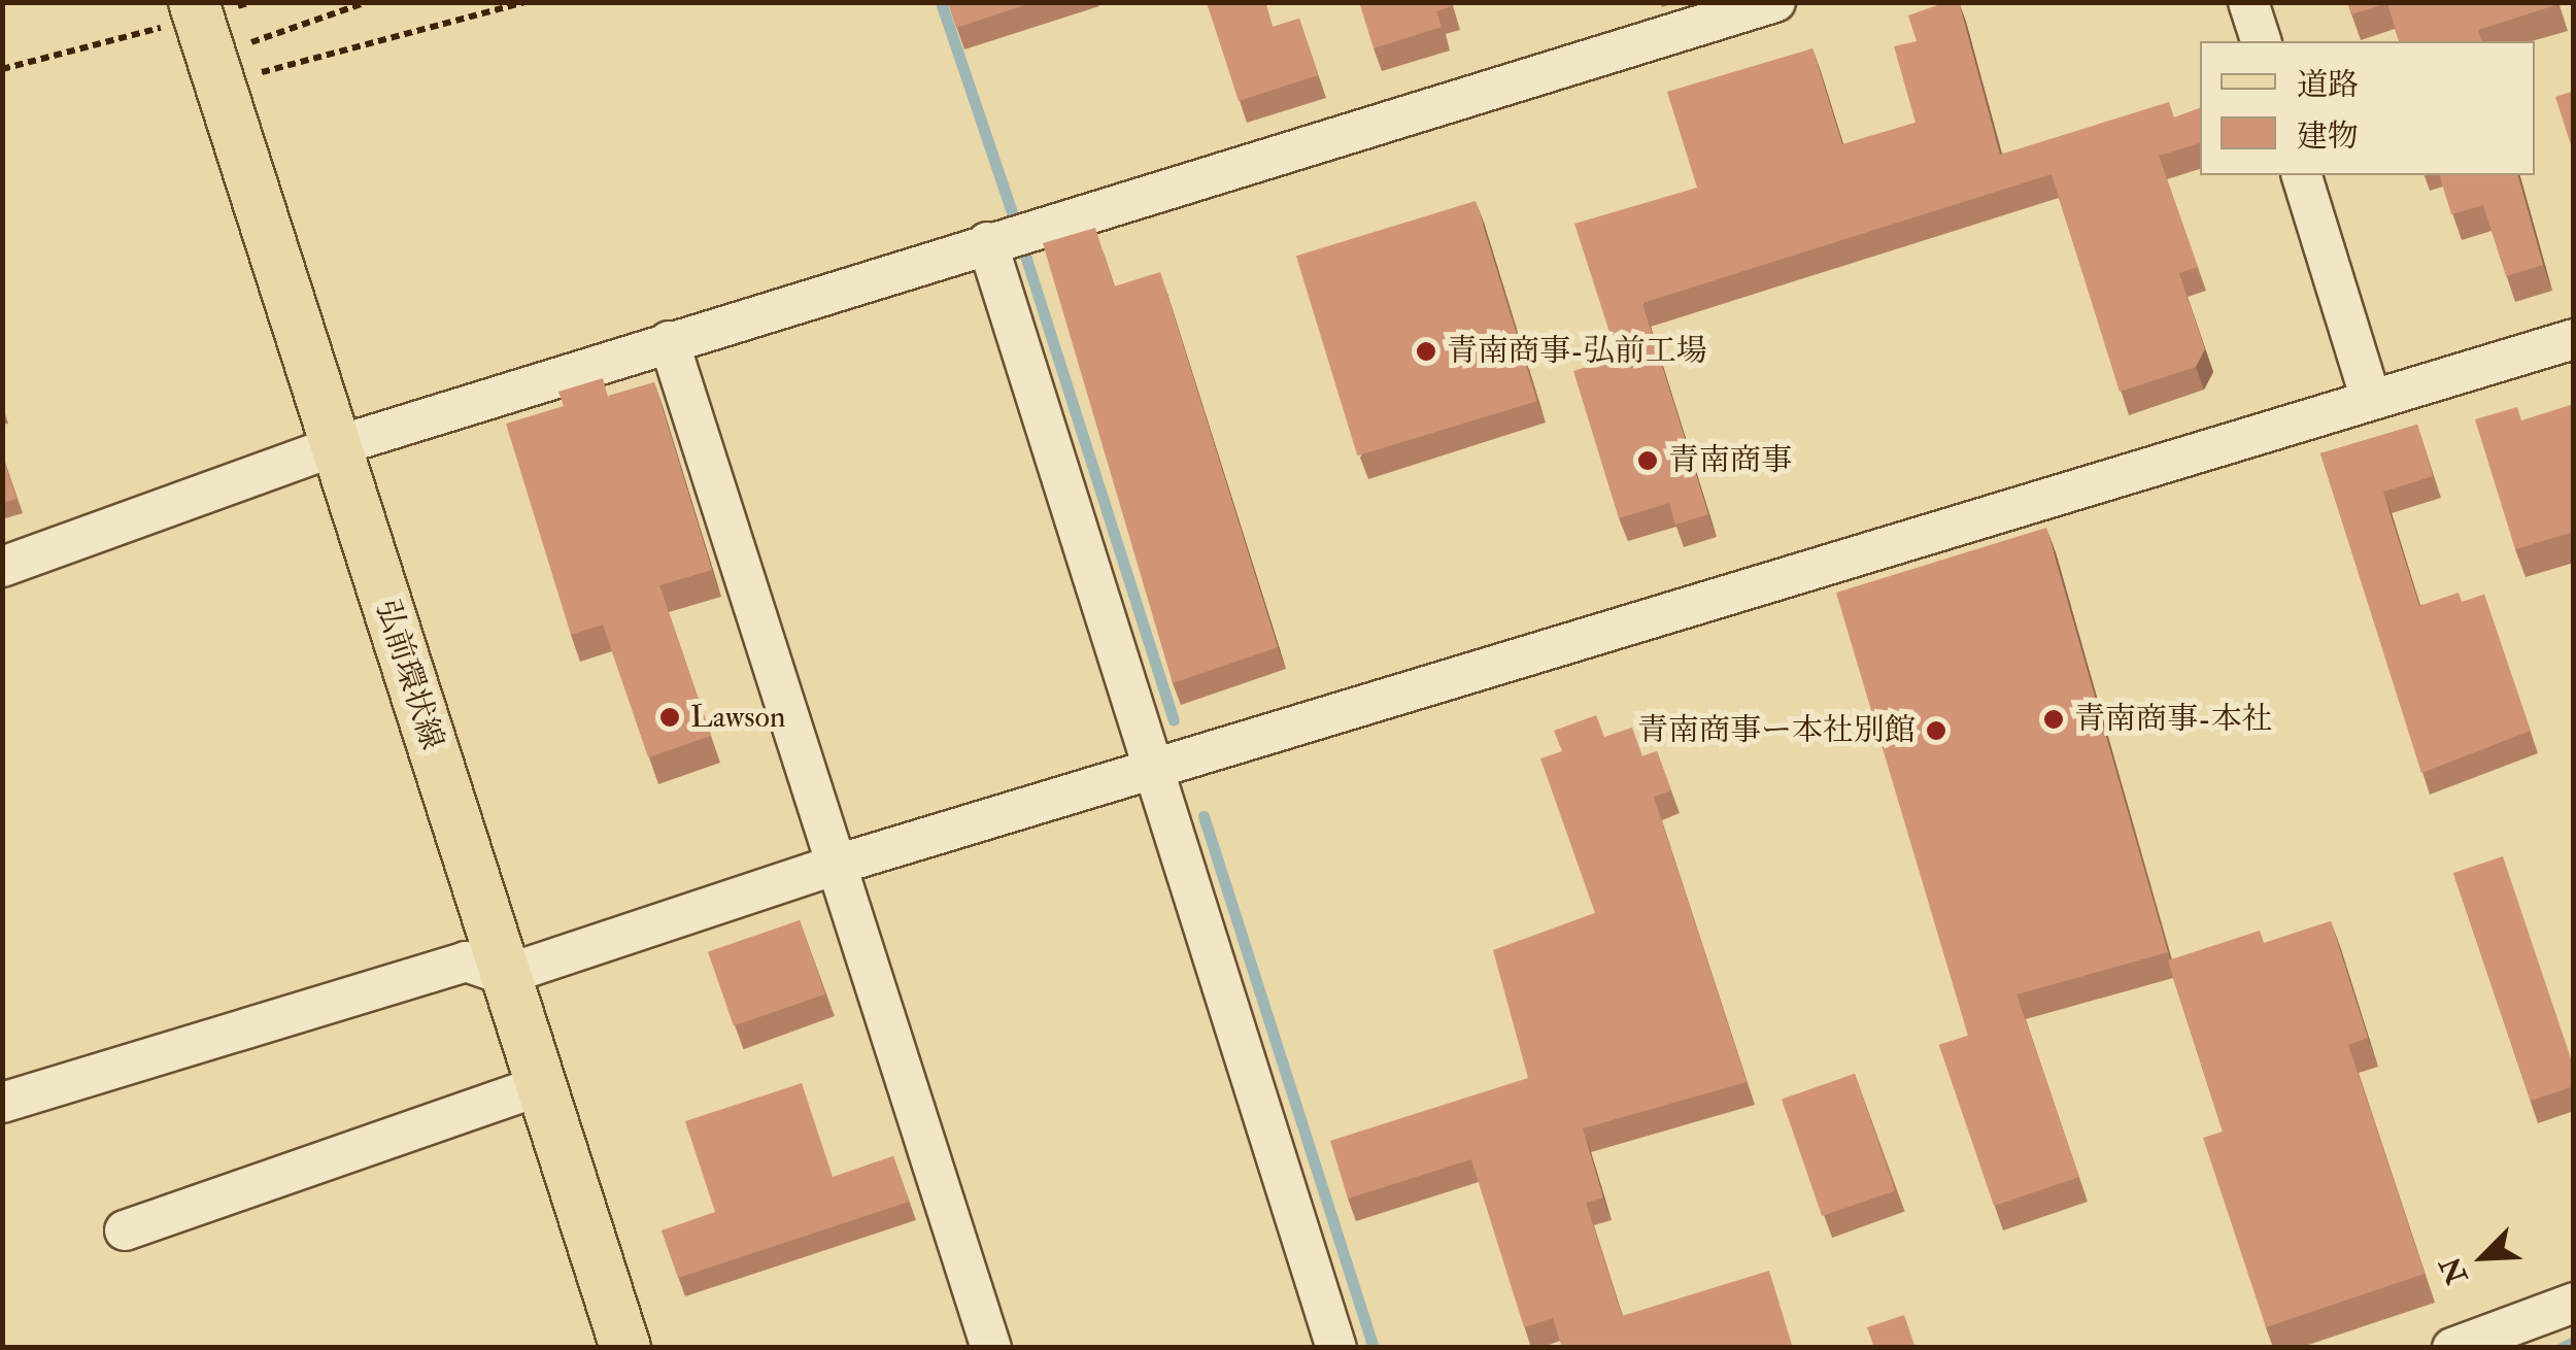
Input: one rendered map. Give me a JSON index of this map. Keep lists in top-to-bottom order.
{
  "streets": {
    "main road": ["弘前環状線"]
  },
  "places": [
    "青南商事-弘前工場",
    "青南商事",
    "Lawson",
    "青南商事-本社",
    "青南商事ー本社別館"
  ],
  "legend": ["道路", "建物"],
  "north": "bottom left"
}
